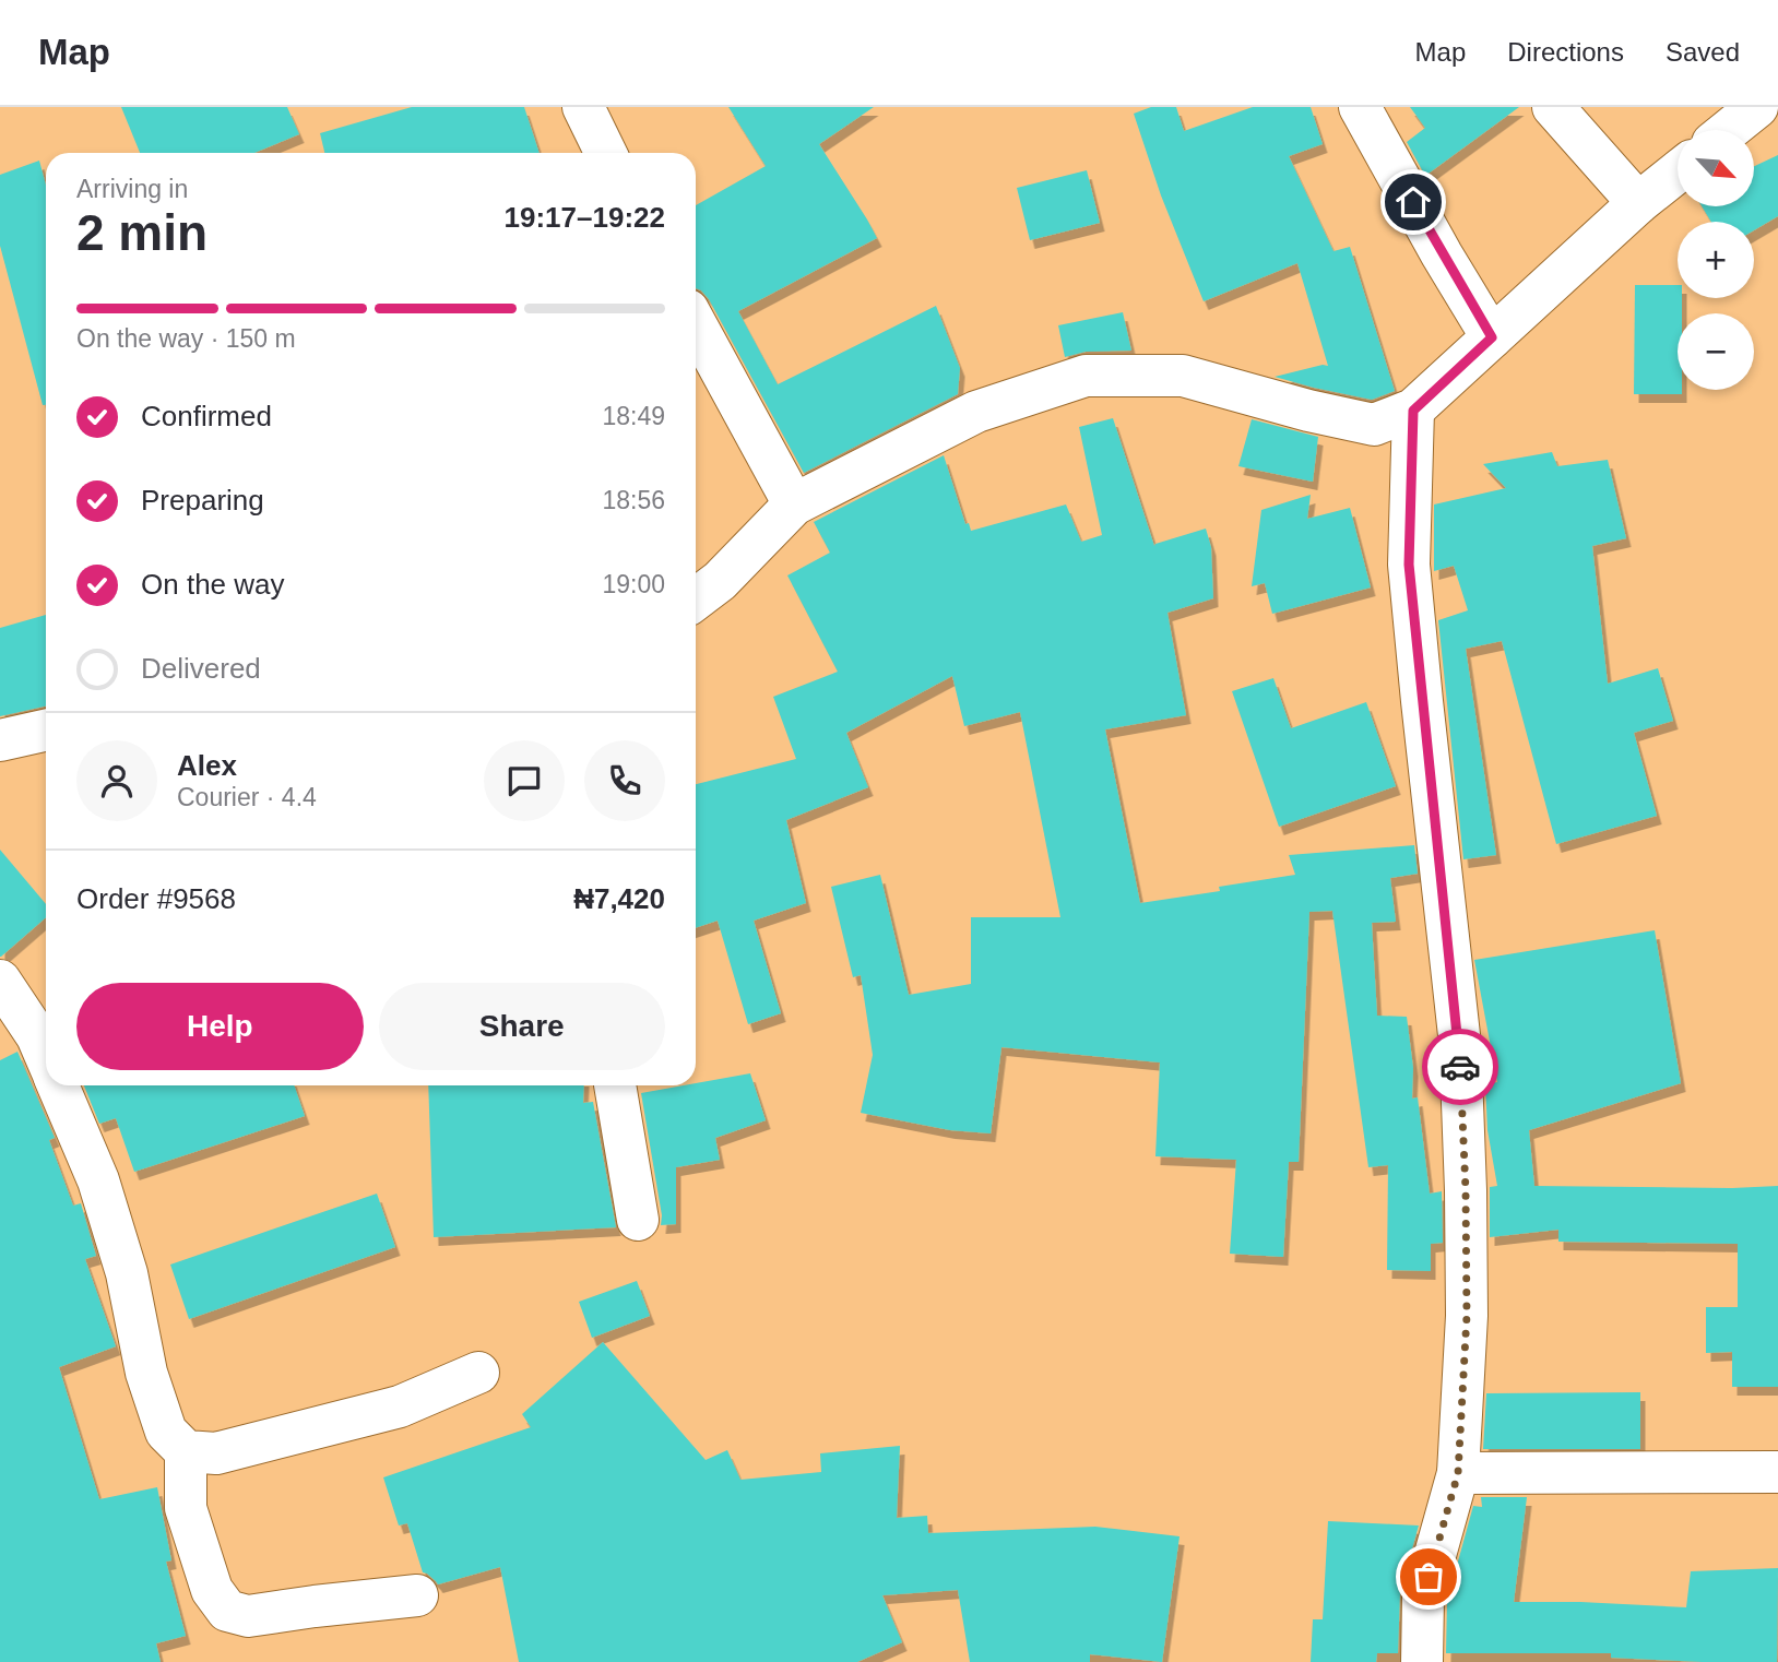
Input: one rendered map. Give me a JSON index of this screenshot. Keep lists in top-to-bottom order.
{
  "north": "bottom right",
  "page": {
    "header": "Map",
    "nav": ["Map", "Directions", "Saved"],
    "map_buttons": ["+", "−"],
    "heading": ["2 min", "Arriving in", "19:17–19:22"],
    "panel": [
      "Alex",
      "Courier · 4.4",
      "Order #9568",
      "₦7,420"
    ],
    "bar": "On the way · 150 m",
    "list": [
      ["Confirmed", "18:49"],
      ["Preparing", "18:56"],
      ["On the way", "19:00"],
      "Delivered"
    ],
    "buttons": ["Help", "Share"]
  }
}
